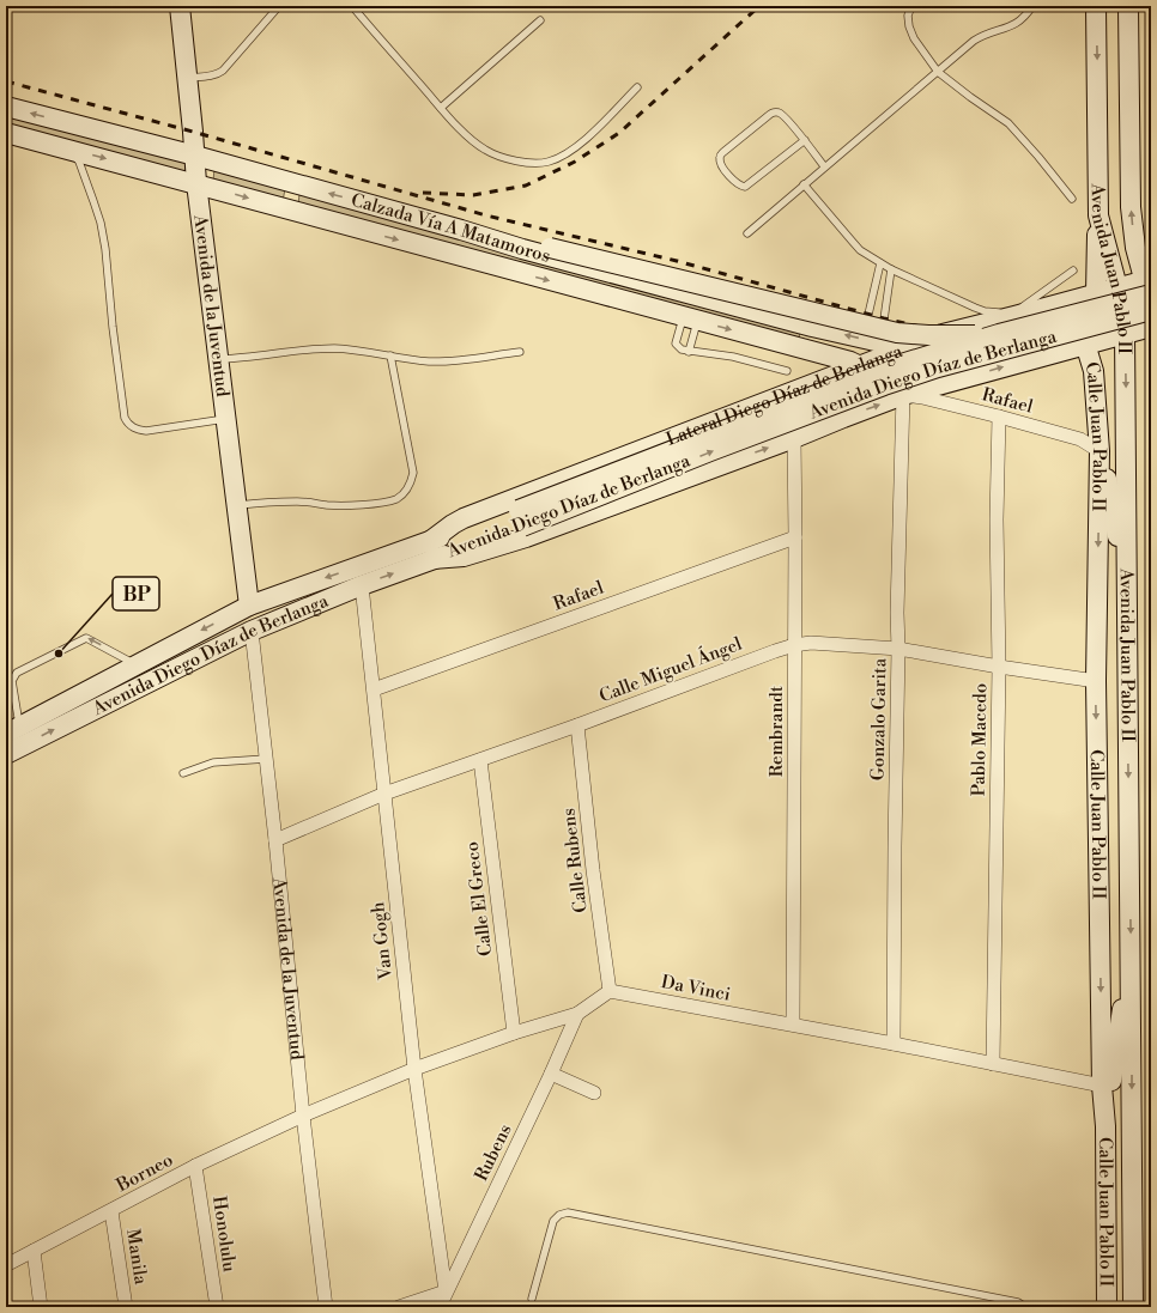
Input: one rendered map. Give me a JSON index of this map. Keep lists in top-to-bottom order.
{
  "streets": {
    "street": [
      "Calzada Vía A Matamoros",
      "Avenida Juan Pablo II",
      "Avenida de la Juventud",
      "Avenida Diego Díaz de Berlanga",
      "Lateral Diego Díaz de Berlanga",
      "Rafael",
      "Calle Juan Pablo II",
      "Calle Miguel Ángel",
      "Gonzalo Garita",
      "Rembrandt",
      "Pablo Macedo",
      "Calle Rubens",
      "Calle El Greco",
      "Van Gogh",
      "Da Vinci",
      "Rubens",
      "Borneo",
      "Honolulu",
      "Manila"
    ]
  },
  "crossings": [
    ["Calzada Vía A Matamoros", "Avenida de la Juventud"],
    ["Calzada Vía A Matamoros", "Lateral Diego Díaz de Berlanga"],
    ["Calzada Vía A Matamoros", "Rafael"],
    ["Calzada Vía A Matamoros", "Gonzalo Garita"],
    ["Avenida Juan Pablo II", "Avenida Diego Díaz de Berlanga"],
    ["Avenida Juan Pablo II", "Lateral Diego Díaz de Berlanga"],
    ["Avenida de la Juventud", "Avenida Diego Díaz de Berlanga"],
    ["Avenida de la Juventud", "Calle Miguel Ángel"],
    ["Avenida de la Juventud", "Borneo"],
    ["Avenida Diego Díaz de Berlanga", "Lateral Diego Díaz de Berlanga"],
    ["Avenida Diego Díaz de Berlanga", "Van Gogh"],
    ["Rafael", "Calle Juan Pablo II"],
    ["Rafael", "Gonzalo Garita"],
    ["Rafael", "Rembrandt"],
    ["Rafael", "Pablo Macedo"],
    ["Rafael", "Van Gogh"],
    ["Calle Juan Pablo II", "Calle Miguel Ángel"],
    ["Calle Juan Pablo II", "Da Vinci"],
    ["Calle Miguel Ángel", "Gonzalo Garita"],
    ["Calle Miguel Ángel", "Rembrandt"],
    ["Calle Miguel Ángel", "Pablo Macedo"],
    ["Calle Miguel Ángel", "Calle Rubens"],
    ["Calle Miguel Ángel", "Calle El Greco"],
    ["Calle Miguel Ángel", "Van Gogh"],
    ["Gonzalo Garita", "Da Vinci"],
    ["Rembrandt", "Da Vinci"],
    ["Pablo Macedo", "Da Vinci"],
    ["Calle Rubens", "Da Vinci"],
    ["Van Gogh", "Rubens"],
    ["Borneo", "Honolulu"],
    ["Borneo", "Manila"]
  ],
  "places": ["BP"]
}
